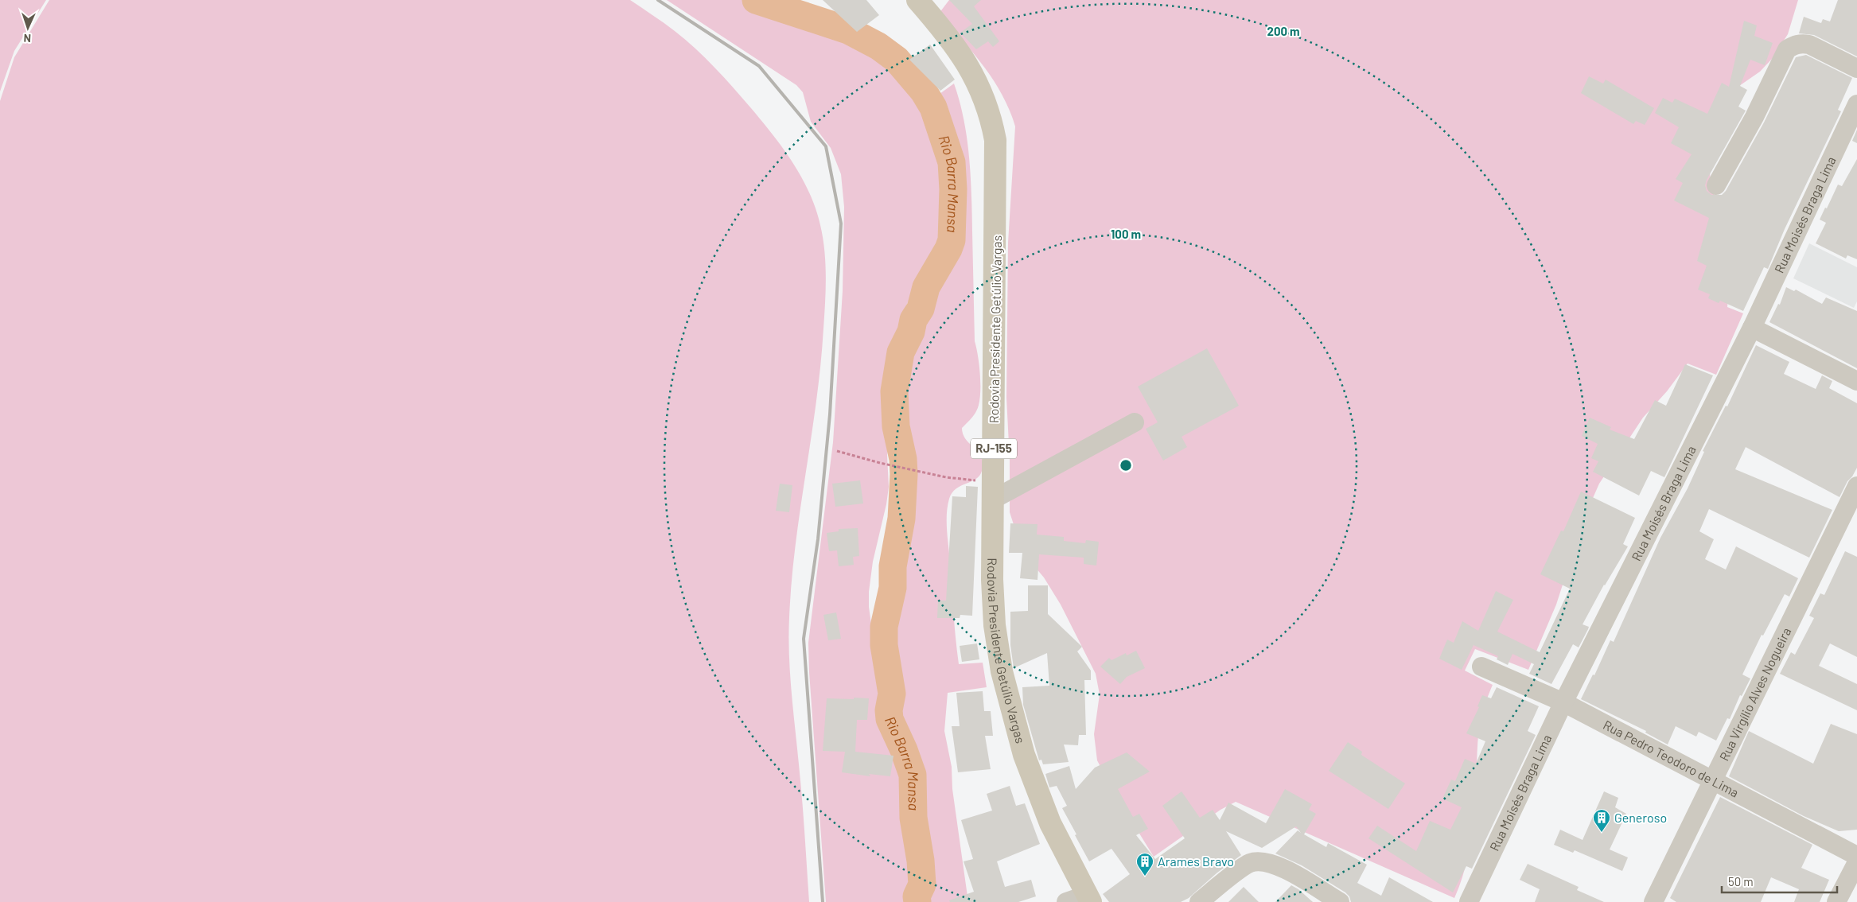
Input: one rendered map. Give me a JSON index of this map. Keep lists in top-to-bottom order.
{
  "streets": {
    "main road": ["Rodovia Presidente Getúlio Vargas", "RJ-155"],
    "street": ["Rua Moisés Braga Lima", "Rua Virgílio Alves Nogueira", "Rua Pedro Teodoro de Lima"]
  },
  "crossings": [
    ["Rua Moisés Braga Lima", "Rua Pedro Teodoro de Lima"],
    ["Rua Virgílio Alves Nogueira", "Rua Pedro Teodoro de Lima"]
  ],
  "water": ["Rio Barra Mansa"],
  "places": {
    "building": ["Generoso", "Arames Bravo"]
  },
  "scale_bar": "50 m",
  "north": "bottom",
  "rings": ["200 m", "100 m"]
}
